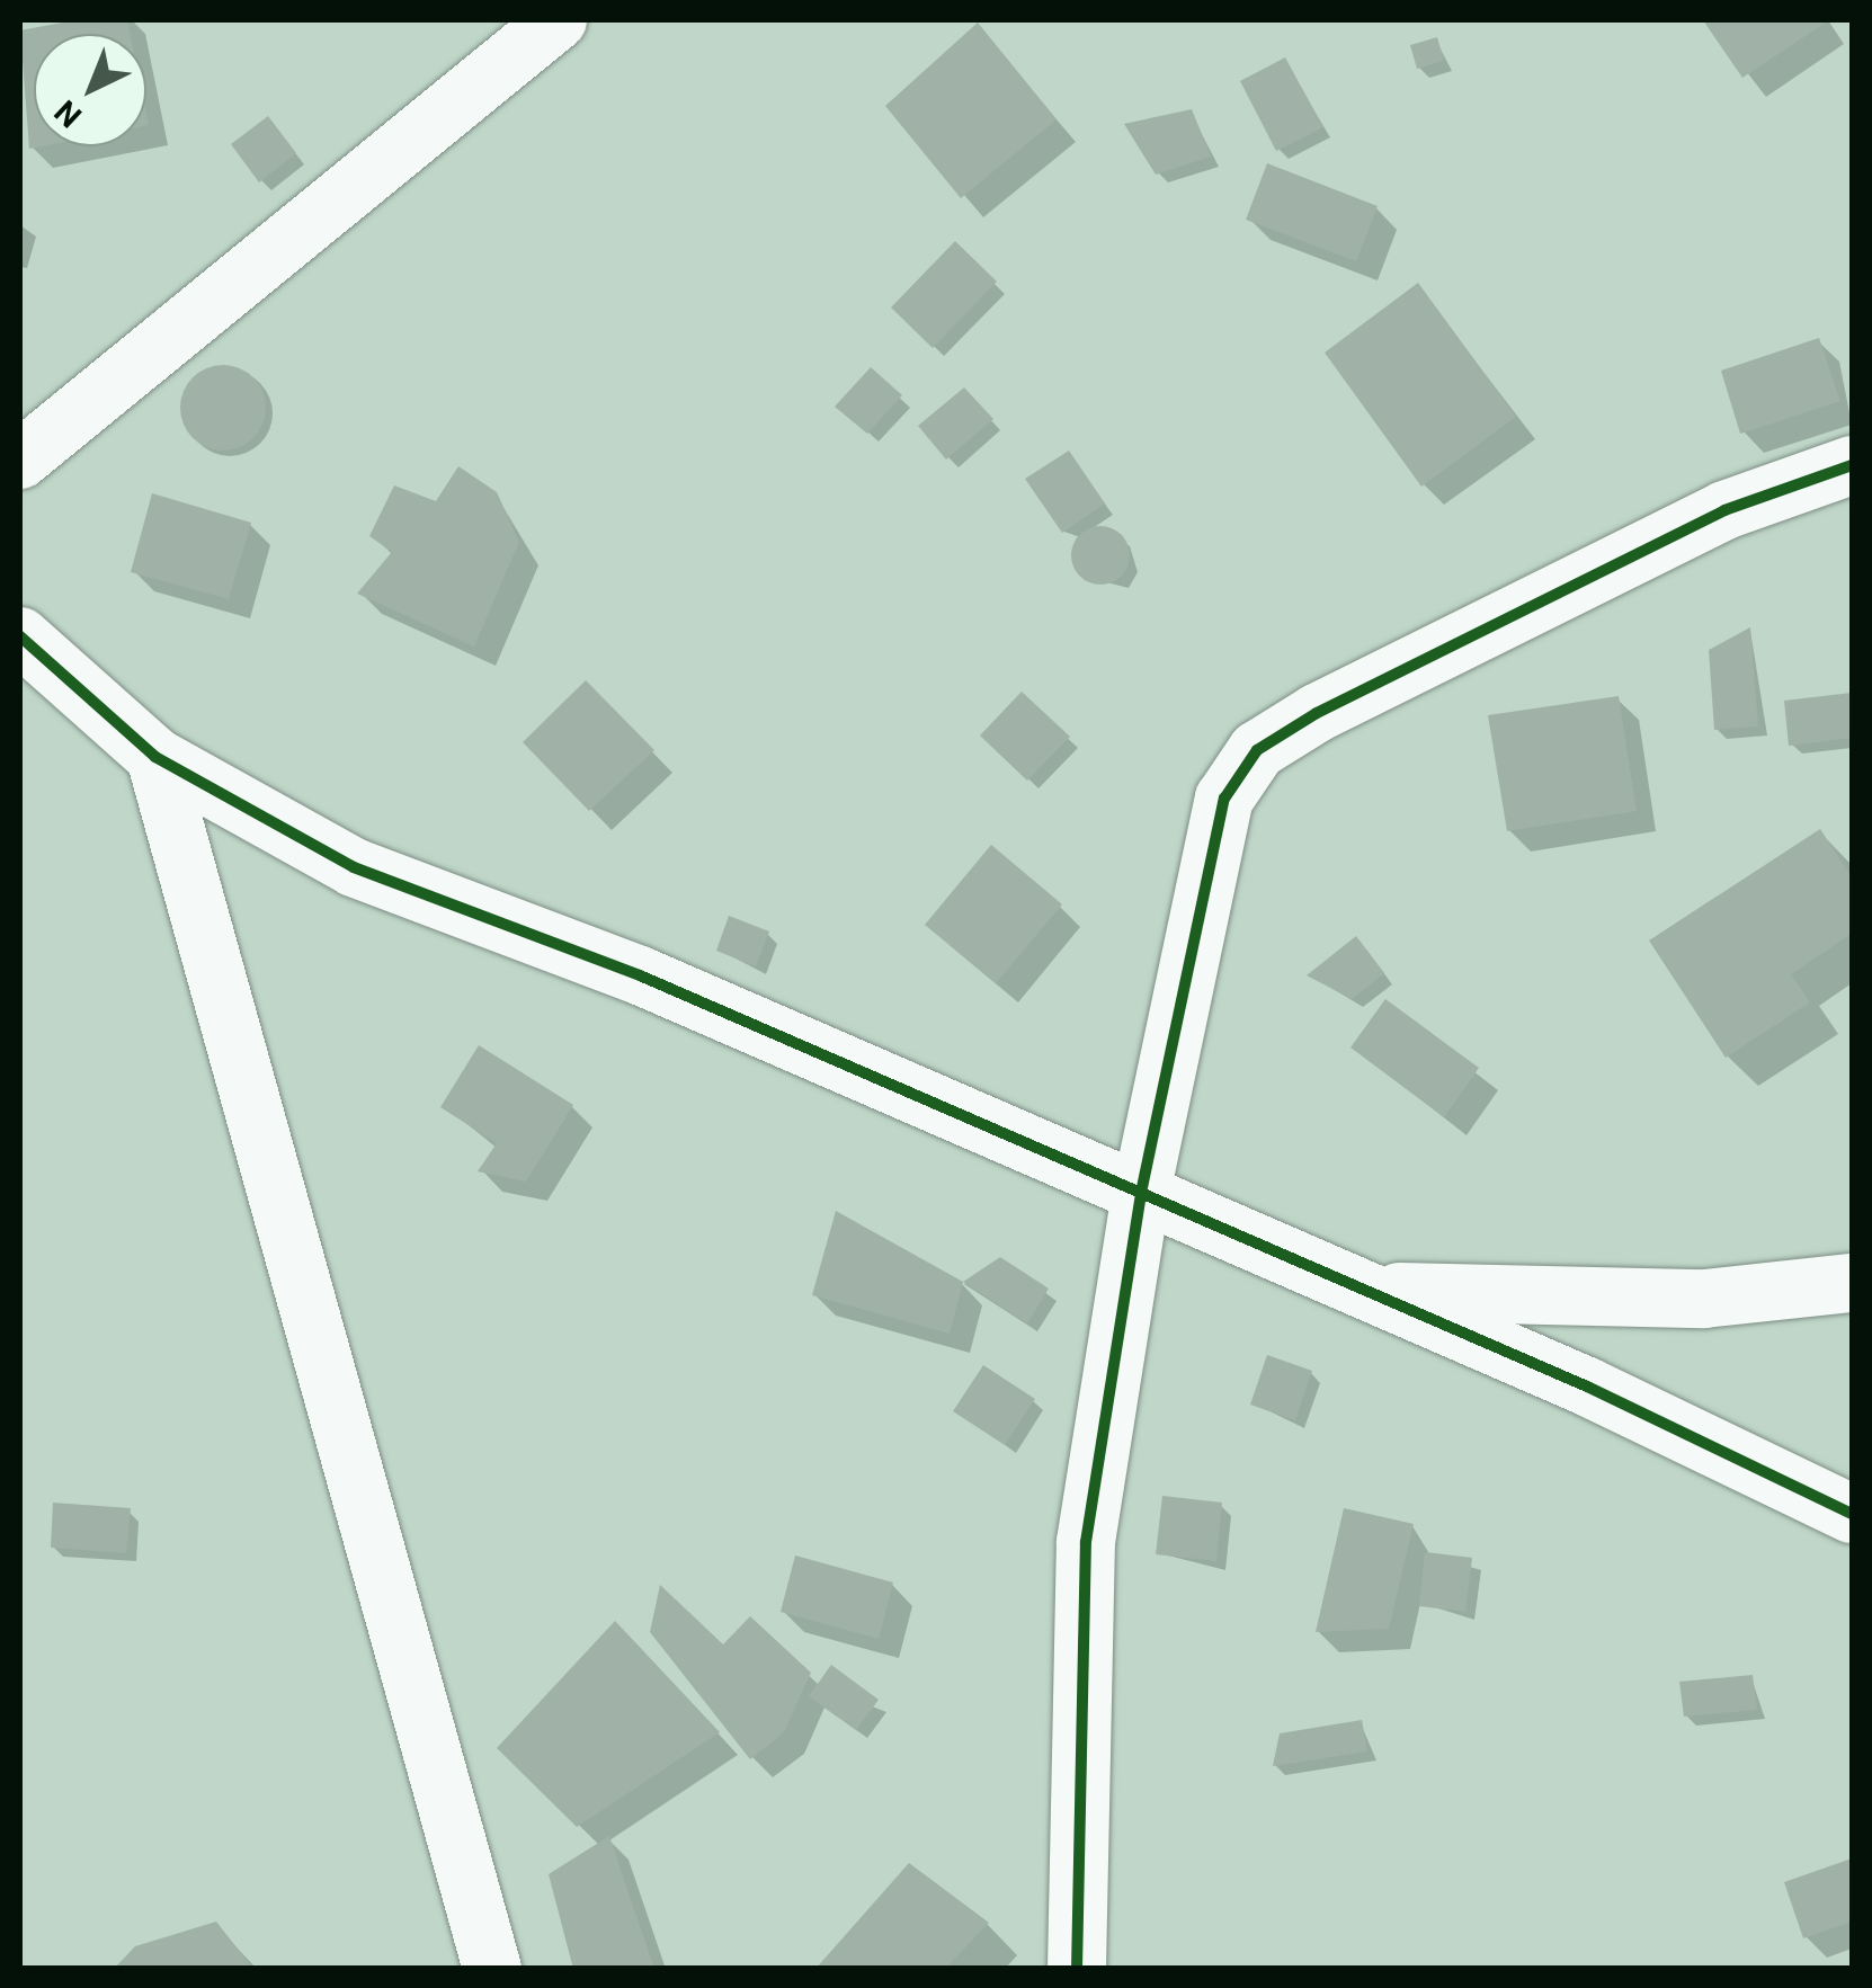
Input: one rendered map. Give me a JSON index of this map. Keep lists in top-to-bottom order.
{
  "north": "bottom left"
}
